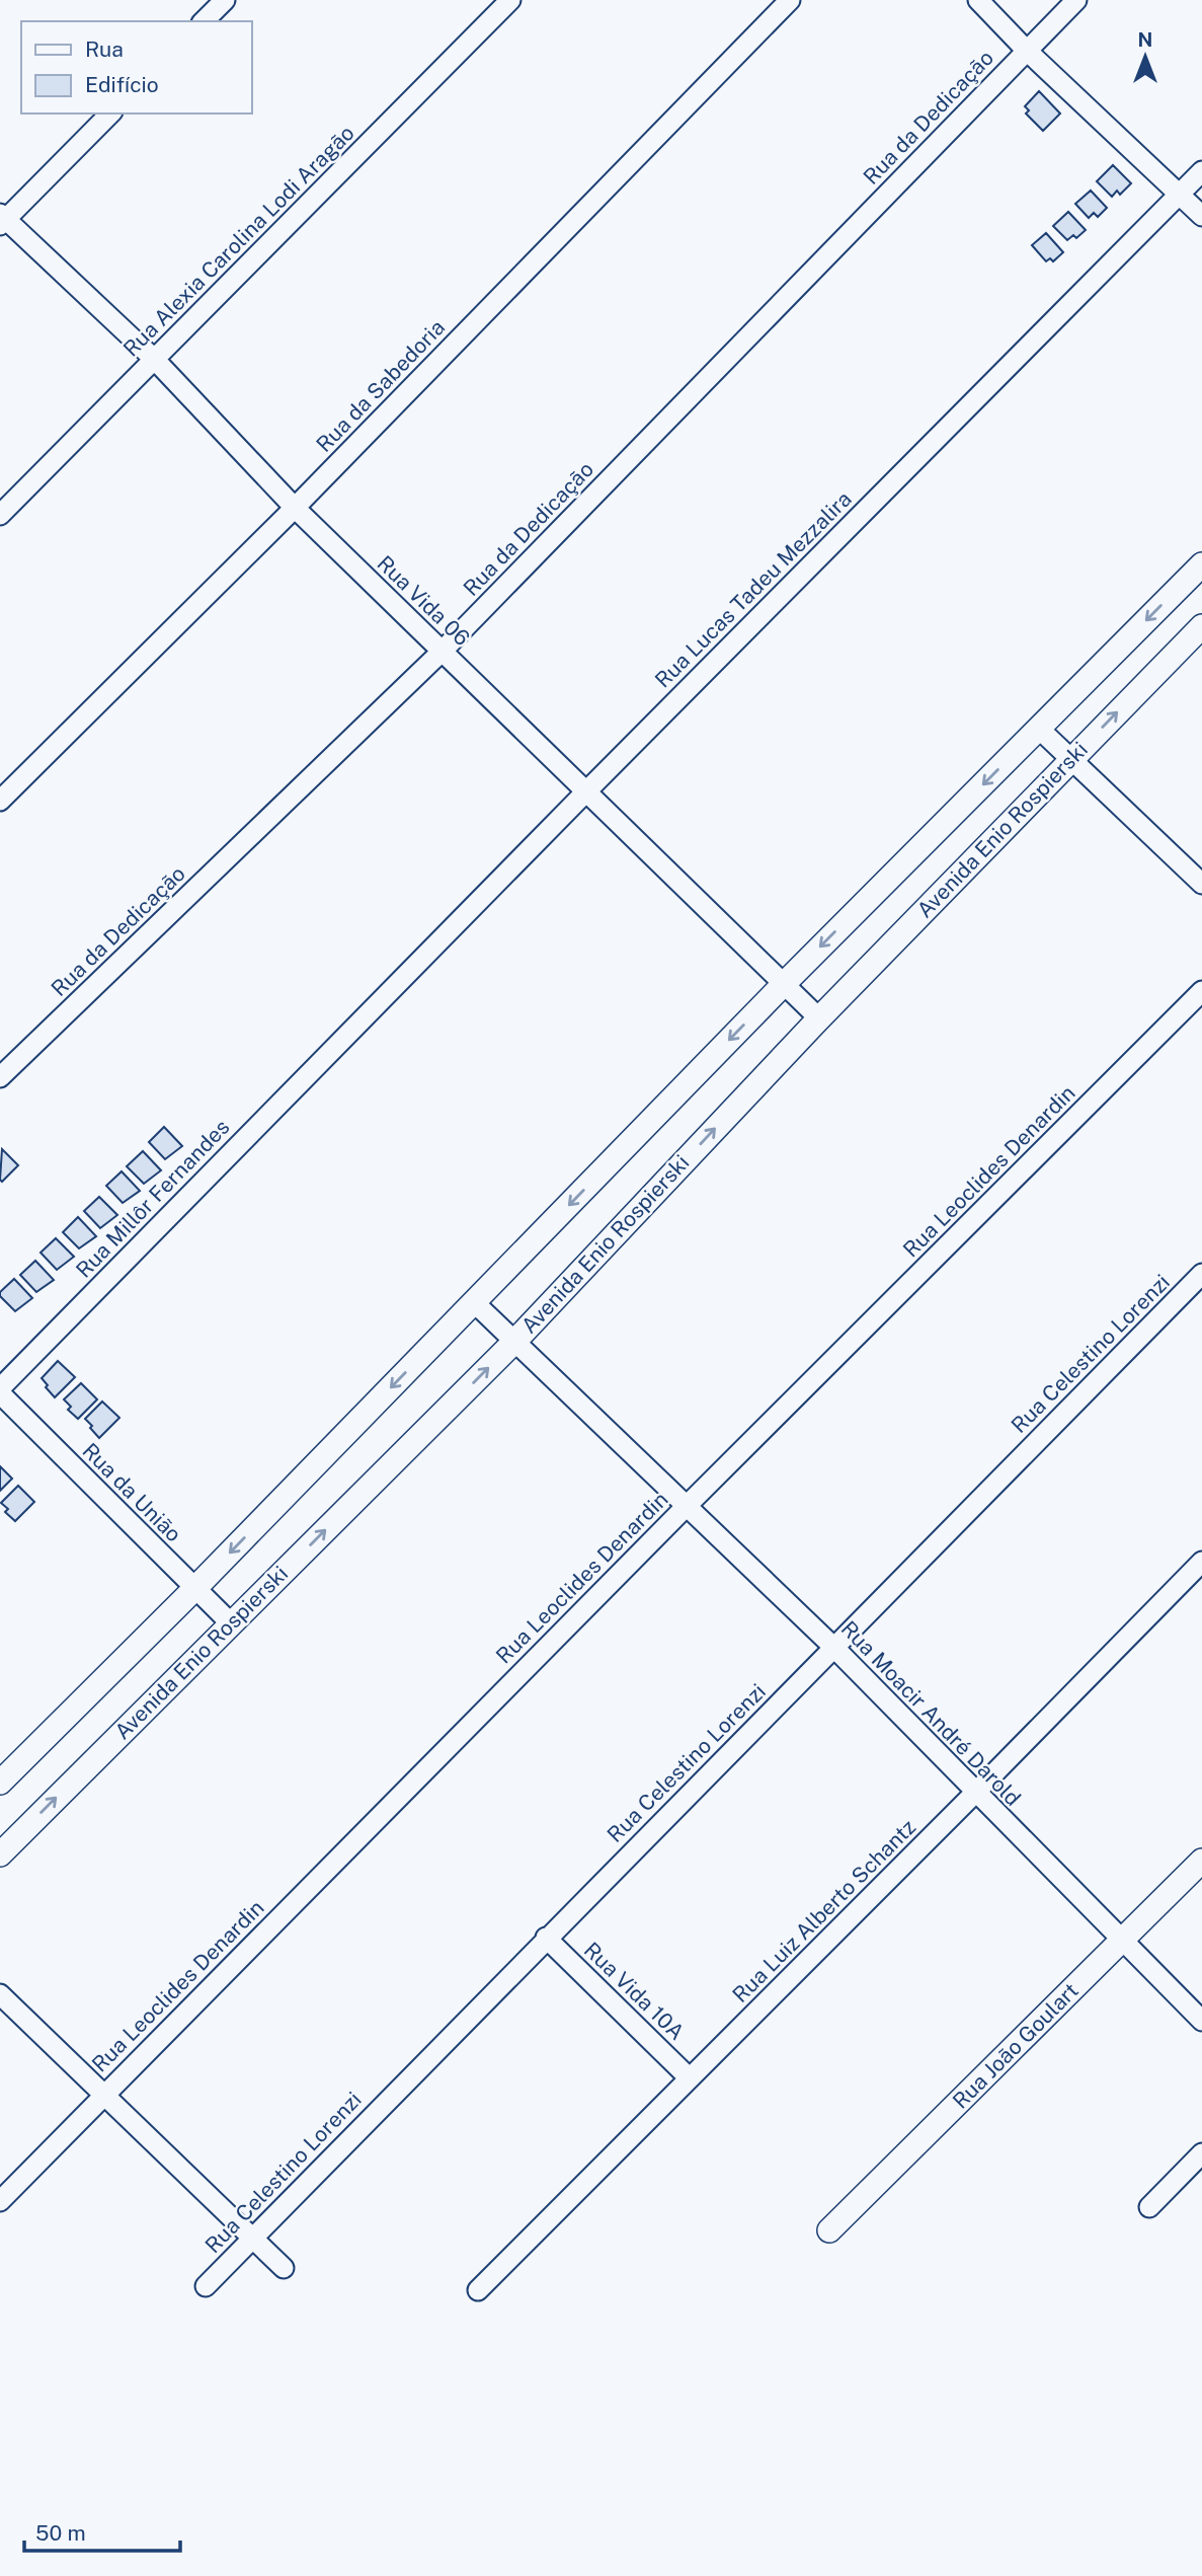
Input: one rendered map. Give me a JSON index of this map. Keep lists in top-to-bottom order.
{
  "streets": {
    "street": [
      "Rua da Dedicação",
      "Rua Alexia Carolina Lodi Aragão",
      "Rua da Sabedoria",
      "Rua Lucas Tadeu Mezzalira",
      "Rua Vida 06",
      "Avenida Enio Rospierski",
      "Rua Leoclides Denardin",
      "Rua Millôr Fernandes",
      "Rua Celestino Lorenzi",
      "Rua da União",
      "Rua Moacir André Darold",
      "Rua Luiz Alberto Schantz",
      "Rua Vida 10A",
      "Rua João Goulart"
    ]
  },
  "crossings": [
    ["Rua da Dedicação", "Rua Vida 06"],
    ["Rua Alexia Carolina Lodi Aragão", "Rua Vida 06"],
    ["Rua da Sabedoria", "Rua Vida 06"],
    ["Rua Lucas Tadeu Mezzalira", "Rua Vida 06"],
    ["Rua Lucas Tadeu Mezzalira", "Rua Millôr Fernandes"],
    ["Rua Vida 06", "Avenida Enio Rospierski"],
    ["Avenida Enio Rospierski", "Rua da União"],
    ["Avenida Enio Rospierski", "Rua Moacir André Darold"],
    ["Rua Leoclides Denardin", "Rua Moacir André Darold"],
    ["Rua Celestino Lorenzi", "Rua Moacir André Darold"],
    ["Rua Celestino Lorenzi", "Rua Vida 10A"],
    ["Rua Moacir André Darold", "Rua Luiz Alberto Schantz"],
    ["Rua Moacir André Darold", "Rua João Goulart"],
    ["Rua Luiz Alberto Schantz", "Rua Vida 10A"]
  ],
  "legend": ["Rua", "Edifício"],
  "scale_bar": "50 m",
  "north": "top"
}
